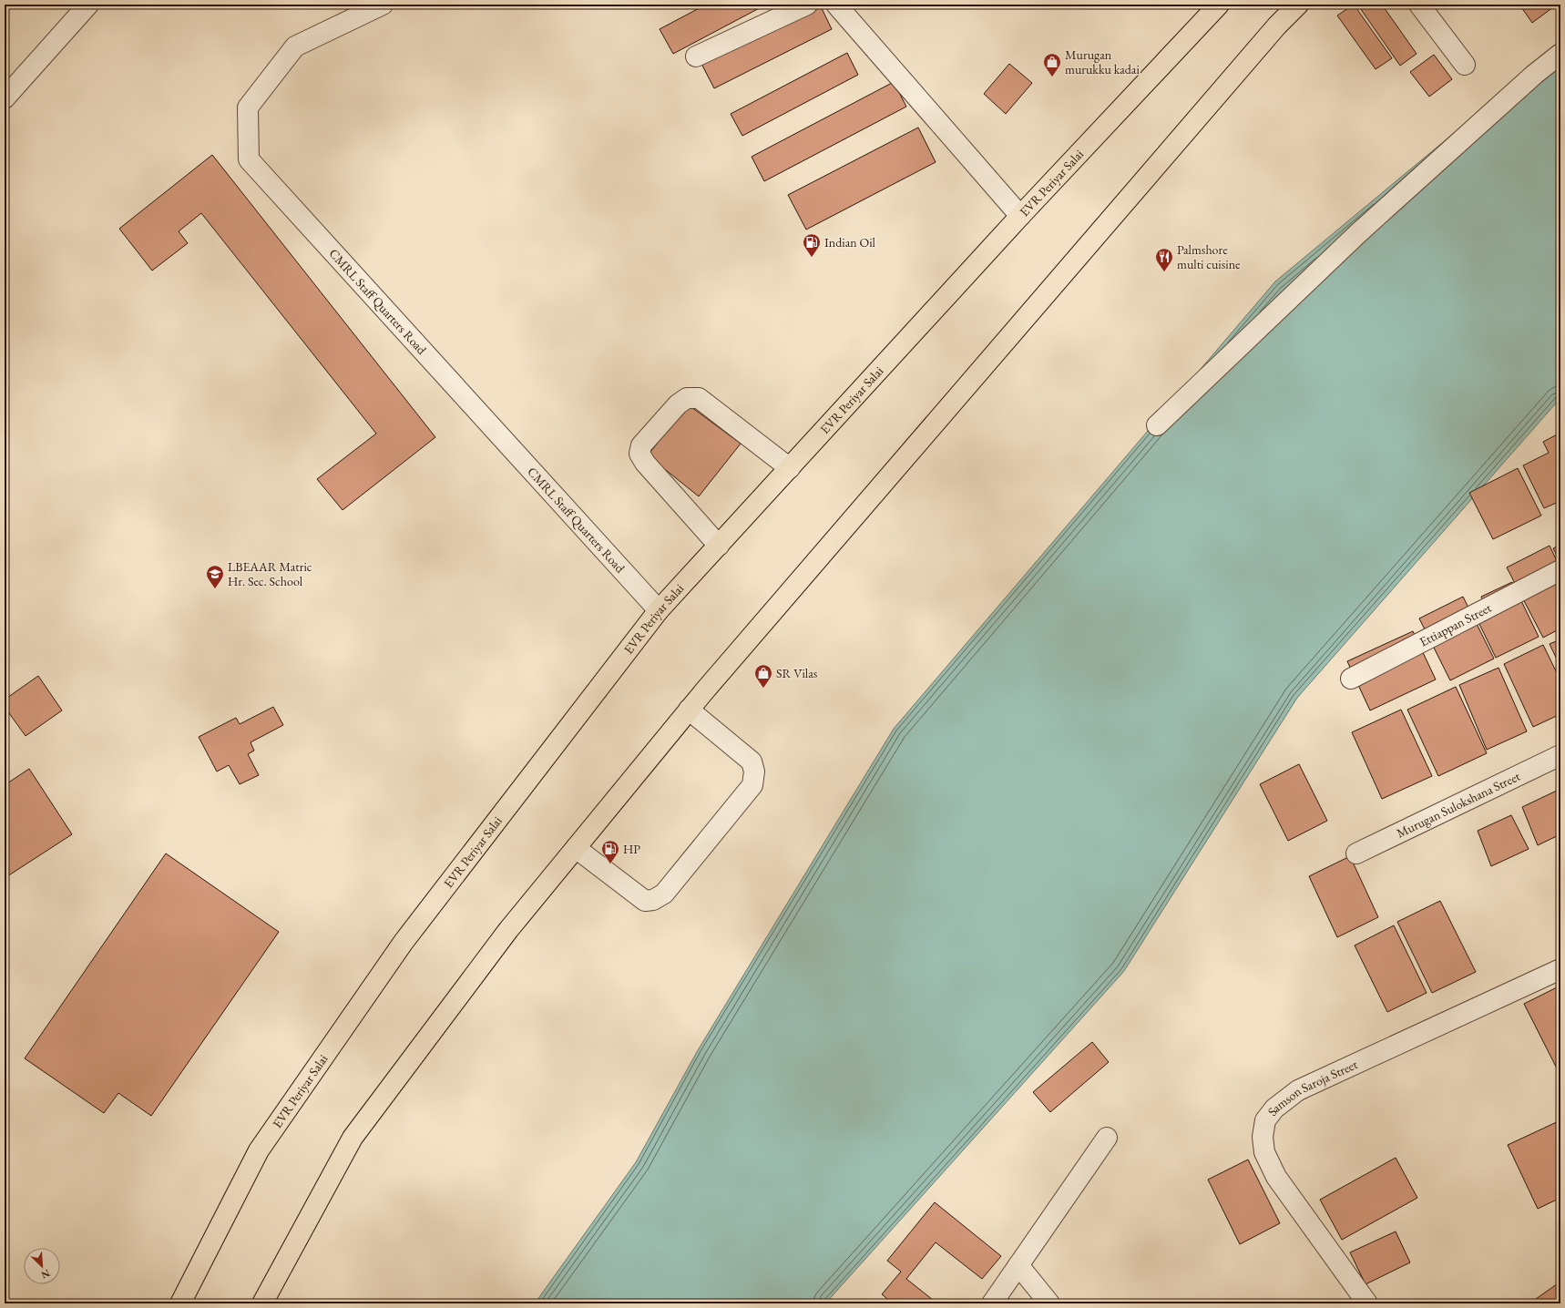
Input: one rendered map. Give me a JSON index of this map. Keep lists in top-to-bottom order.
{
  "streets": {
    "main road": ["EVR Periyar Salai"],
    "street": [
      "CMRL Staff Quarters Road",
      "Ettiappan Street",
      "Murugan Sulokshana Street",
      "Samson Saroja Street"
    ]
  },
  "crossings": [
    ["EVR Periyar Salai", "CMRL Staff Quarters Road"]
  ],
  "places": {
    "shop": ["Murugan murukku kadai", "SR Vilas"],
    "fuel station": ["Indian Oil", "HP"],
    "restaurant": ["Palmshore multi cuisine"],
    "school or university": ["LBEAAR Matric Hr. Sec. School"]
  },
  "north": "bottom right"
}
